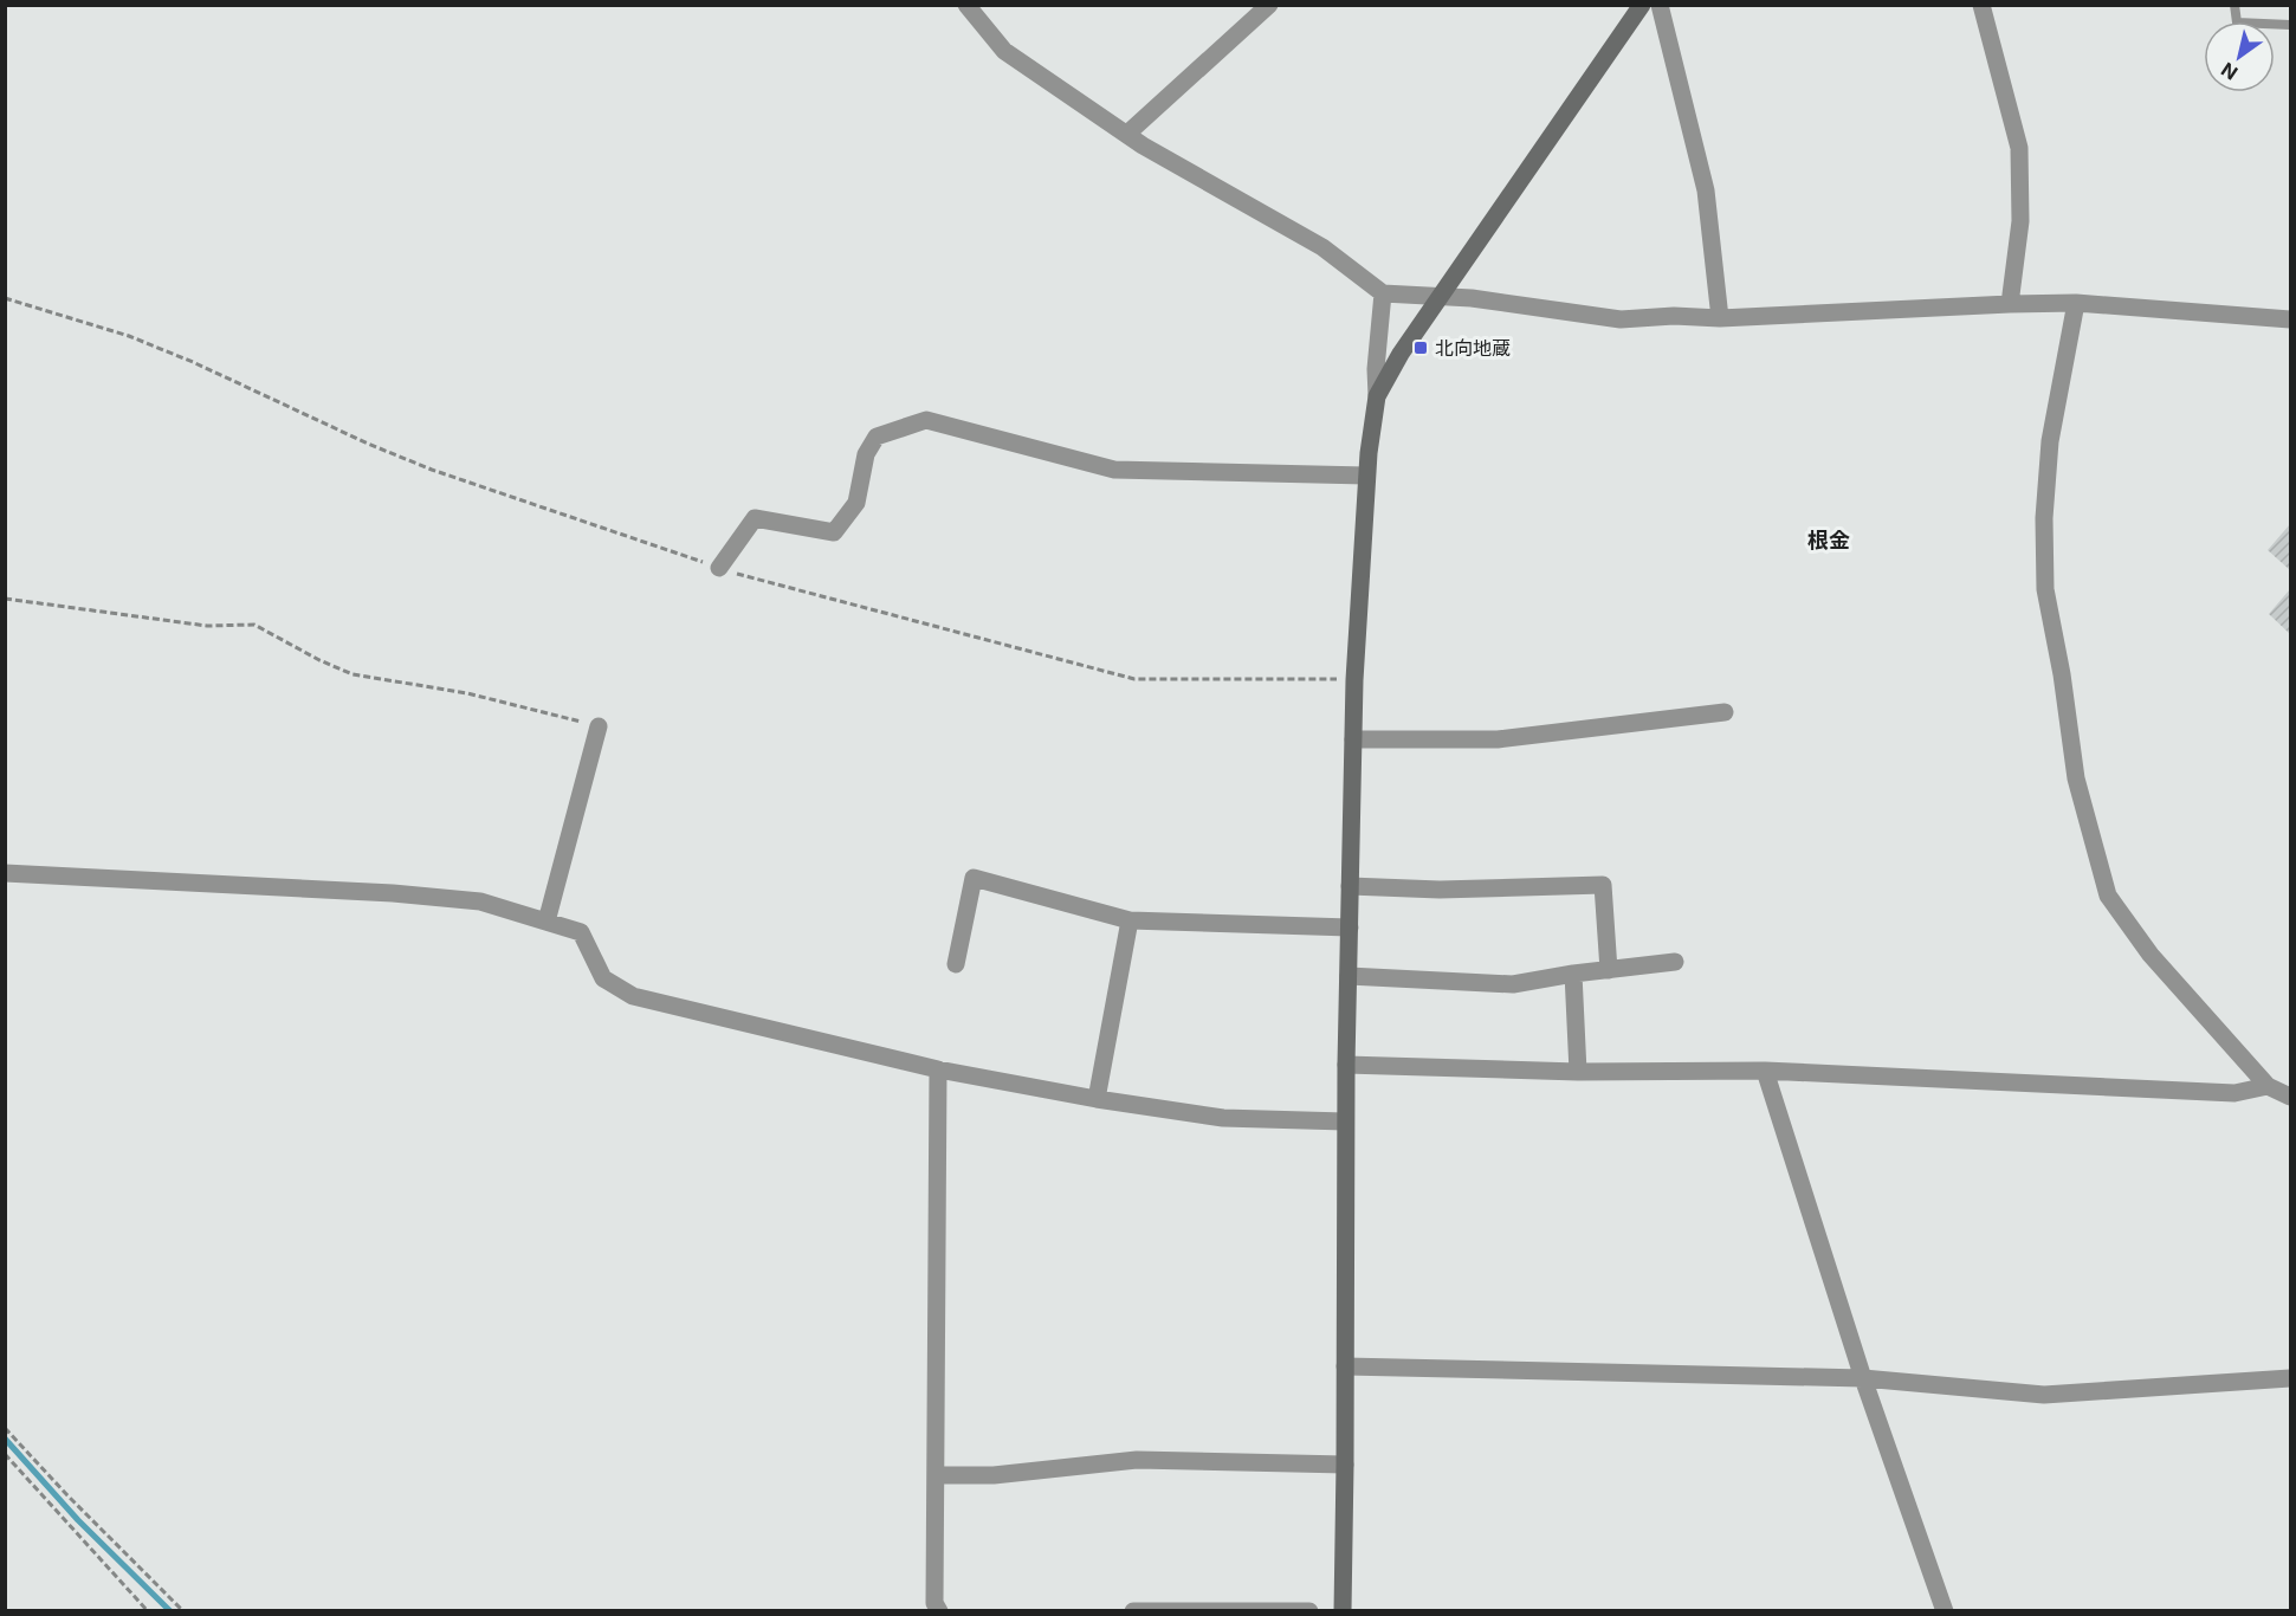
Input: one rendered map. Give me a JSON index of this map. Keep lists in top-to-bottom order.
{
  "districts": ["根金"],
  "places": {
    "transit": ["北向地蔵"]
  },
  "north": "bottom left"
}
